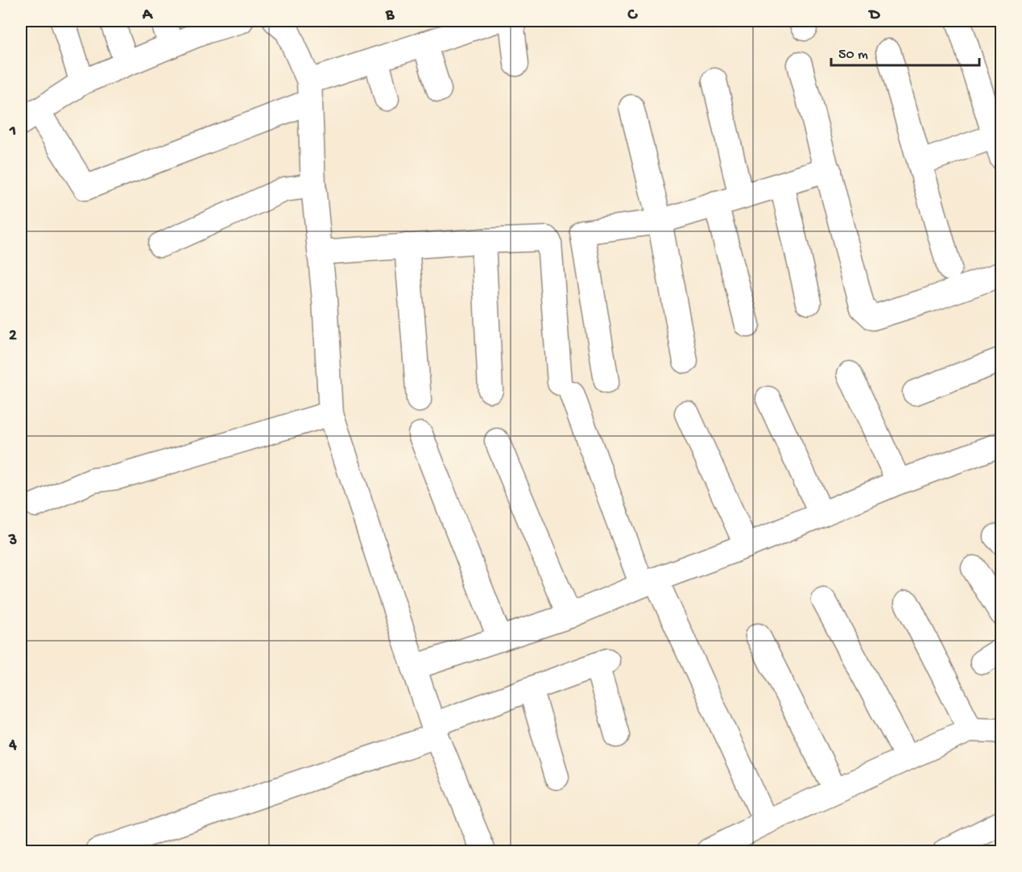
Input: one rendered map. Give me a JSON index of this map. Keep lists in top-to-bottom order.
{
  "scale_bar": "50 m",
  "grid": {
    "columns": [
      "A",
      "B",
      "C",
      "D"
    ],
    "rows": [
      "1",
      "2",
      "3",
      "4"
    ]
  }
}
